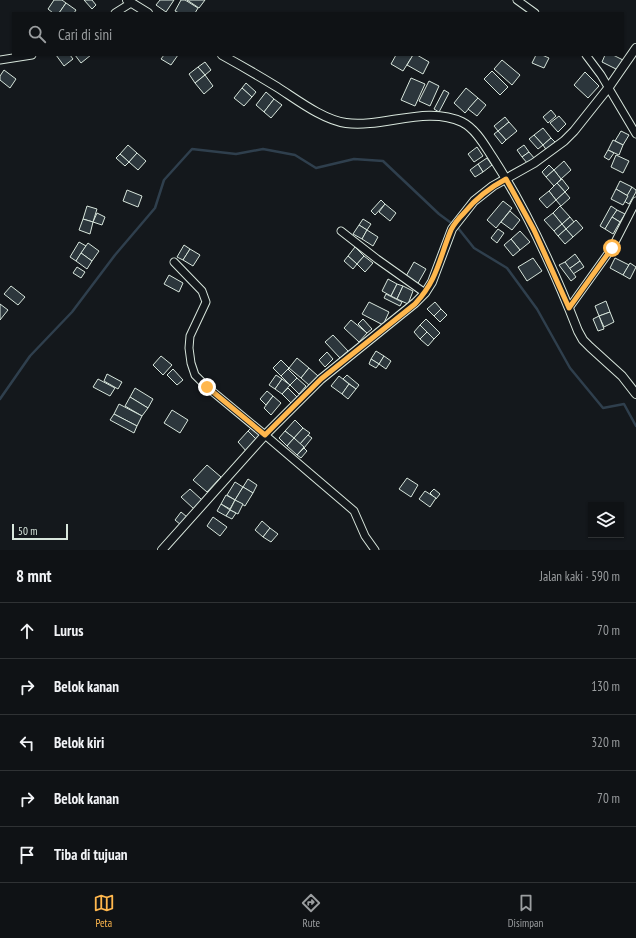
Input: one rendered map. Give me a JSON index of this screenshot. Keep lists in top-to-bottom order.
{
  "scale_bar": "50 m",
  "page": {
    "search": "Cari di sini",
    "scale": "50 m",
    "heading": ["8 mnt", "Jalan kaki · 590 m"],
    "list": [
      ["Lurus", "70 m"],
      ["Belok kanan", "130 m"],
      ["Belok kiri", "320 m"],
      ["Belok kanan", "70 m"],
      "Tiba di tujuan"
    ],
    "nav": ["Peta", "Rute", "Disimpan"]
  }
}
